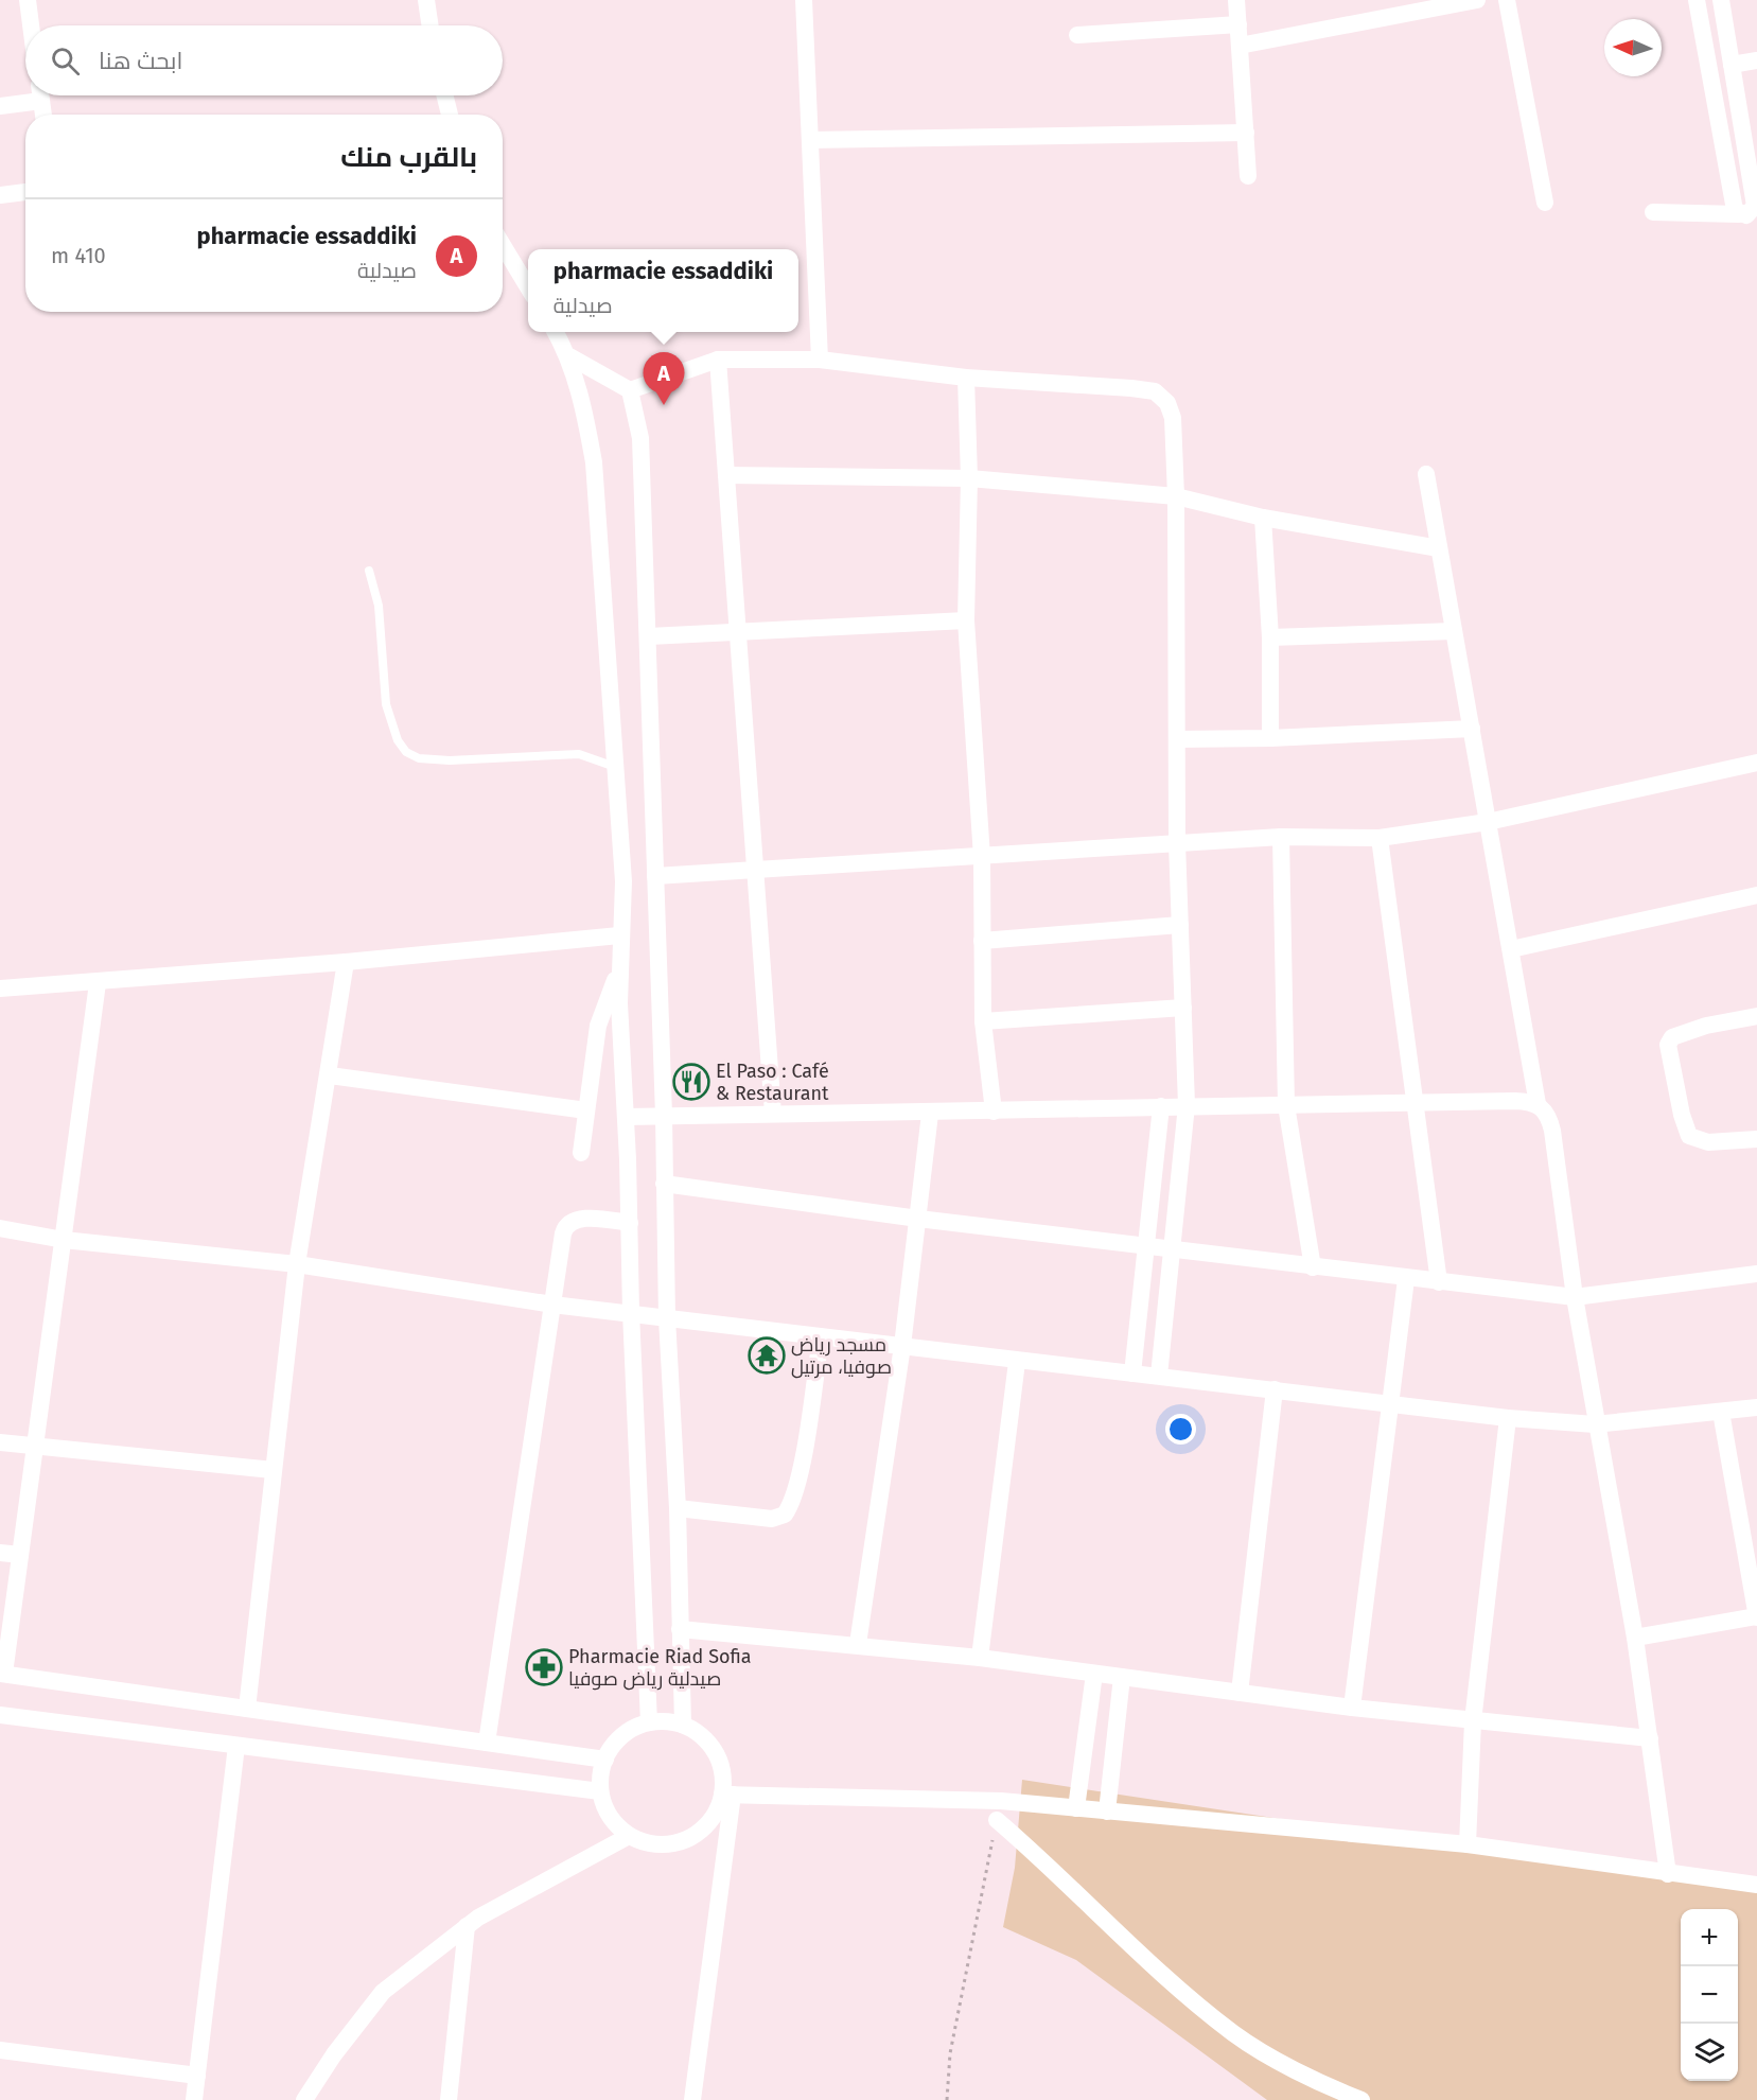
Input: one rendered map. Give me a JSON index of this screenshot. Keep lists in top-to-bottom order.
{
  "places": {
    "restaurant": ["El Paso : Café & Restaurant"],
    "temple": ["مسجد رياض صوفيا، مرتیل"],
    "pharmacy": ["Pharmacie Riad Sofia صيدلية رياض صوفيا"]
  },
  "north": "left",
  "page": {
    "search": "ابحث هنا",
    "heading": "بالقرب منك",
    "list": [
      {
        "mark": "A",
        "name": "pharmacie essaddiki",
        "note": "صيدلية",
        "value": "410 m"
      }
    ],
    "popup": ["pharmacie essaddiki", "صيدلية"],
    "pins": "A",
    "map_buttons": ["+", "−"]
  }
}
